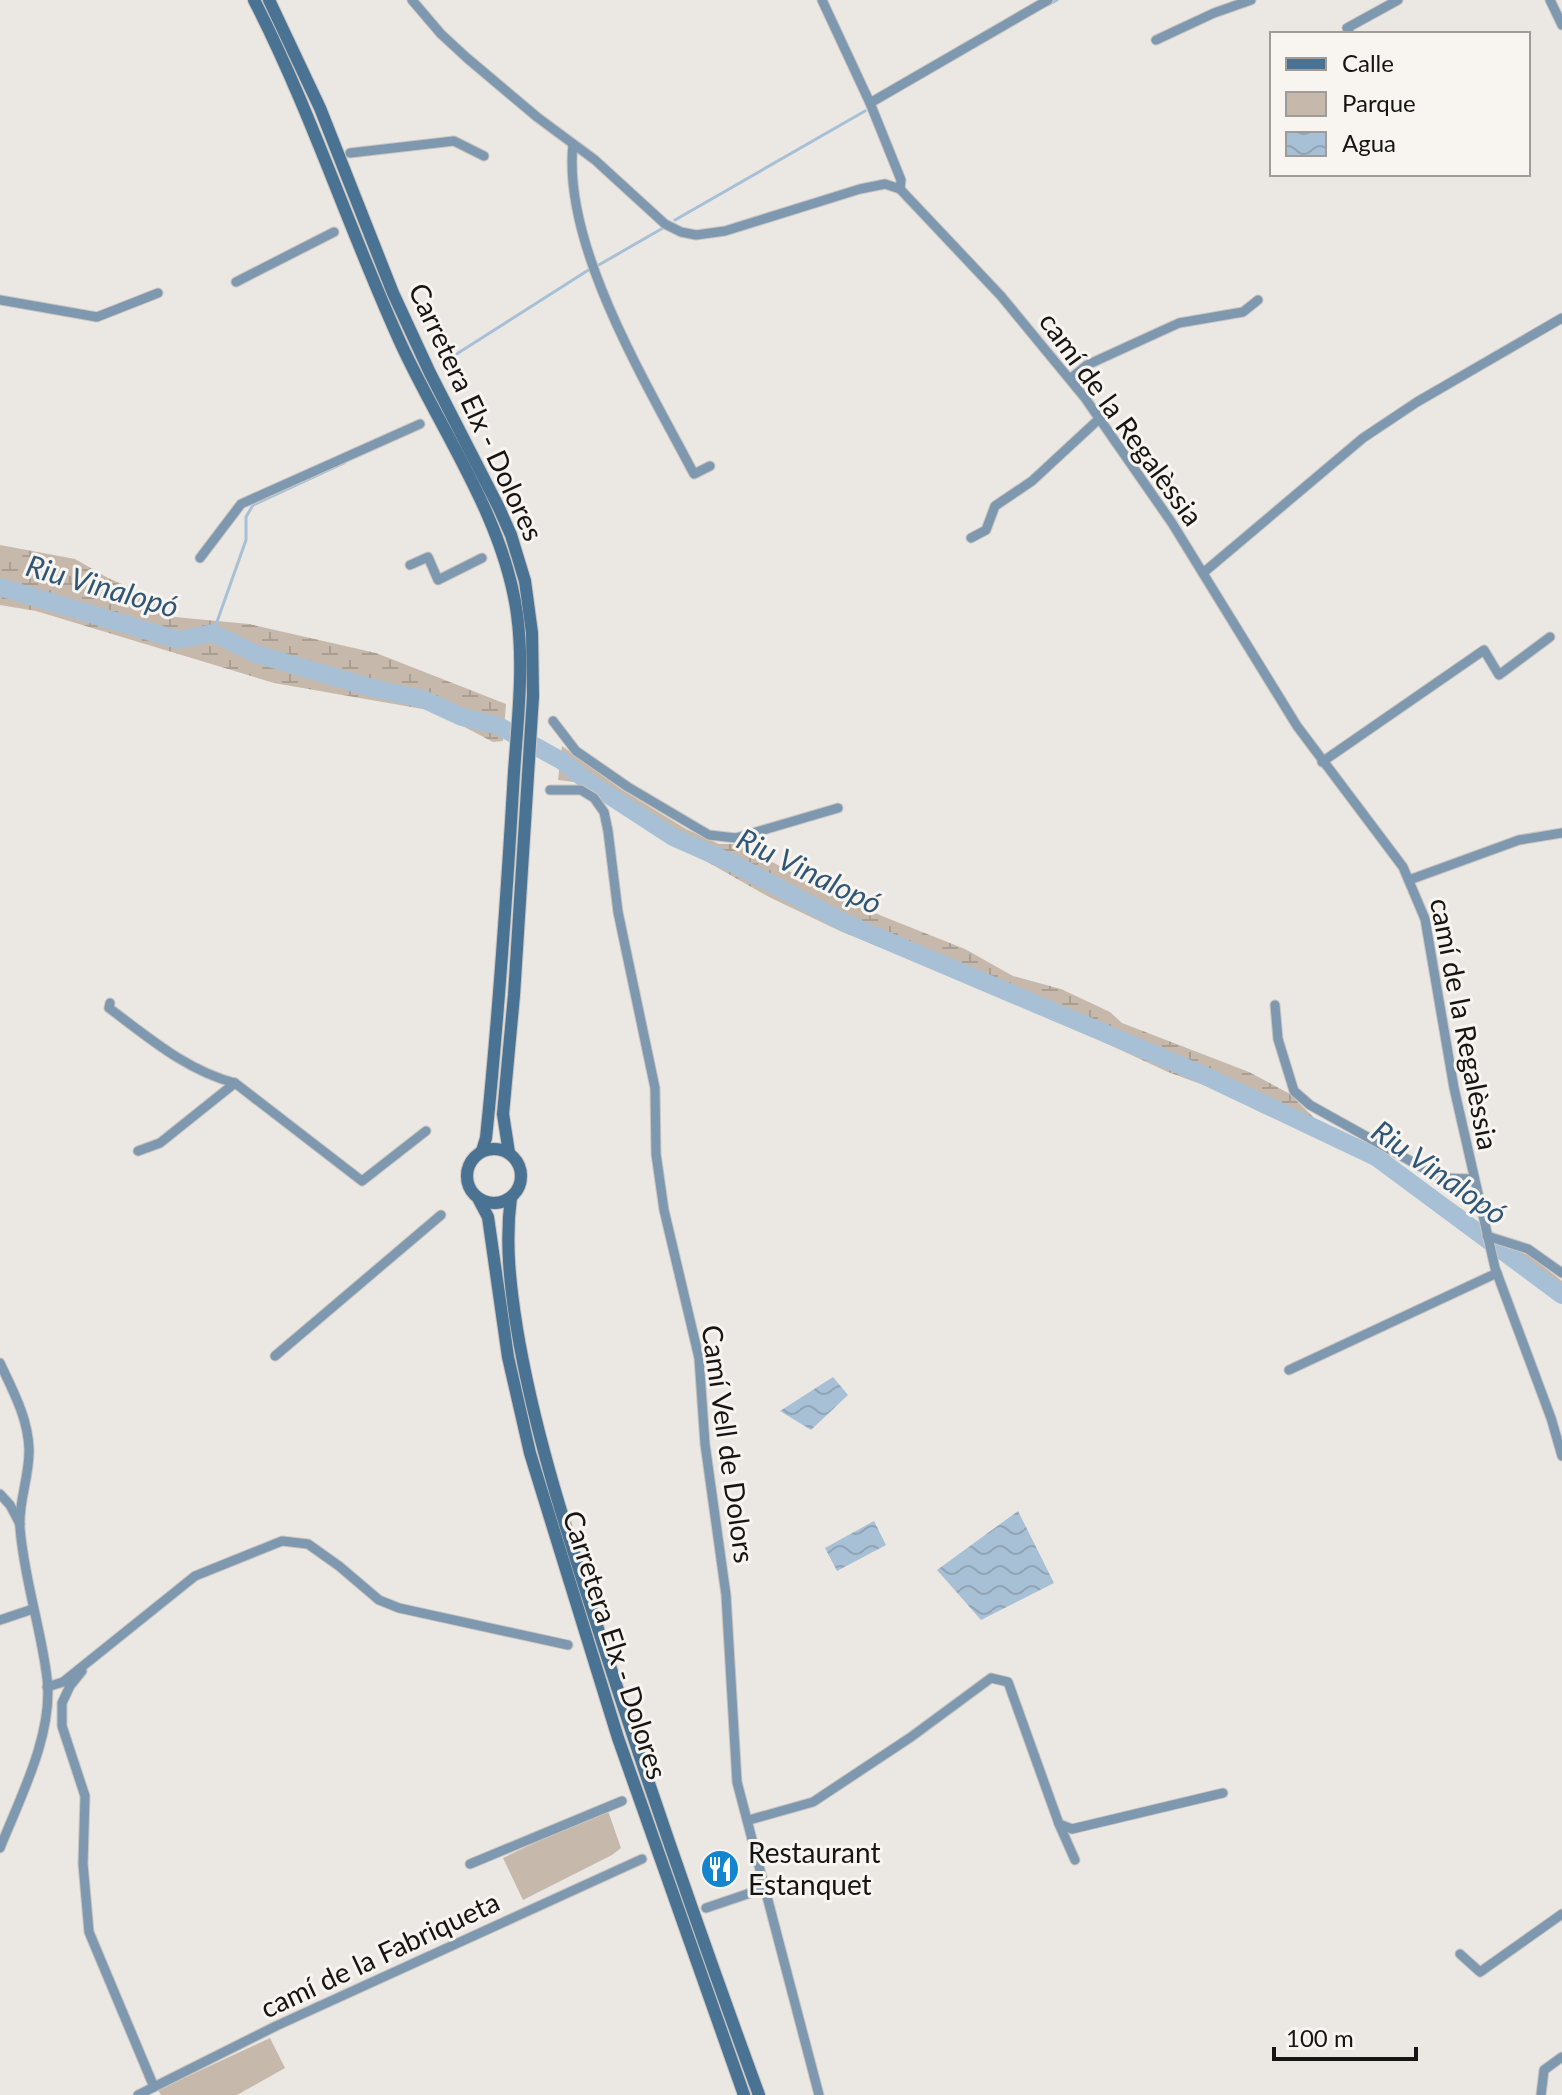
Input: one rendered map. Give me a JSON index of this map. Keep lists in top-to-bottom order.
{
  "streets": {
    "main road": ["Carretera Elx - Dolores"],
    "street": ["camí de la Regalèssia", "Camí Vell de Dolors", "camí de la Fabriqueta"]
  },
  "water": ["Riu Vinalopó"],
  "places": {
    "restaurant": ["Restaurant Estanquet"]
  },
  "legend": ["Calle", "Parque", "Agua"],
  "scale_bar": "100 m"
}
